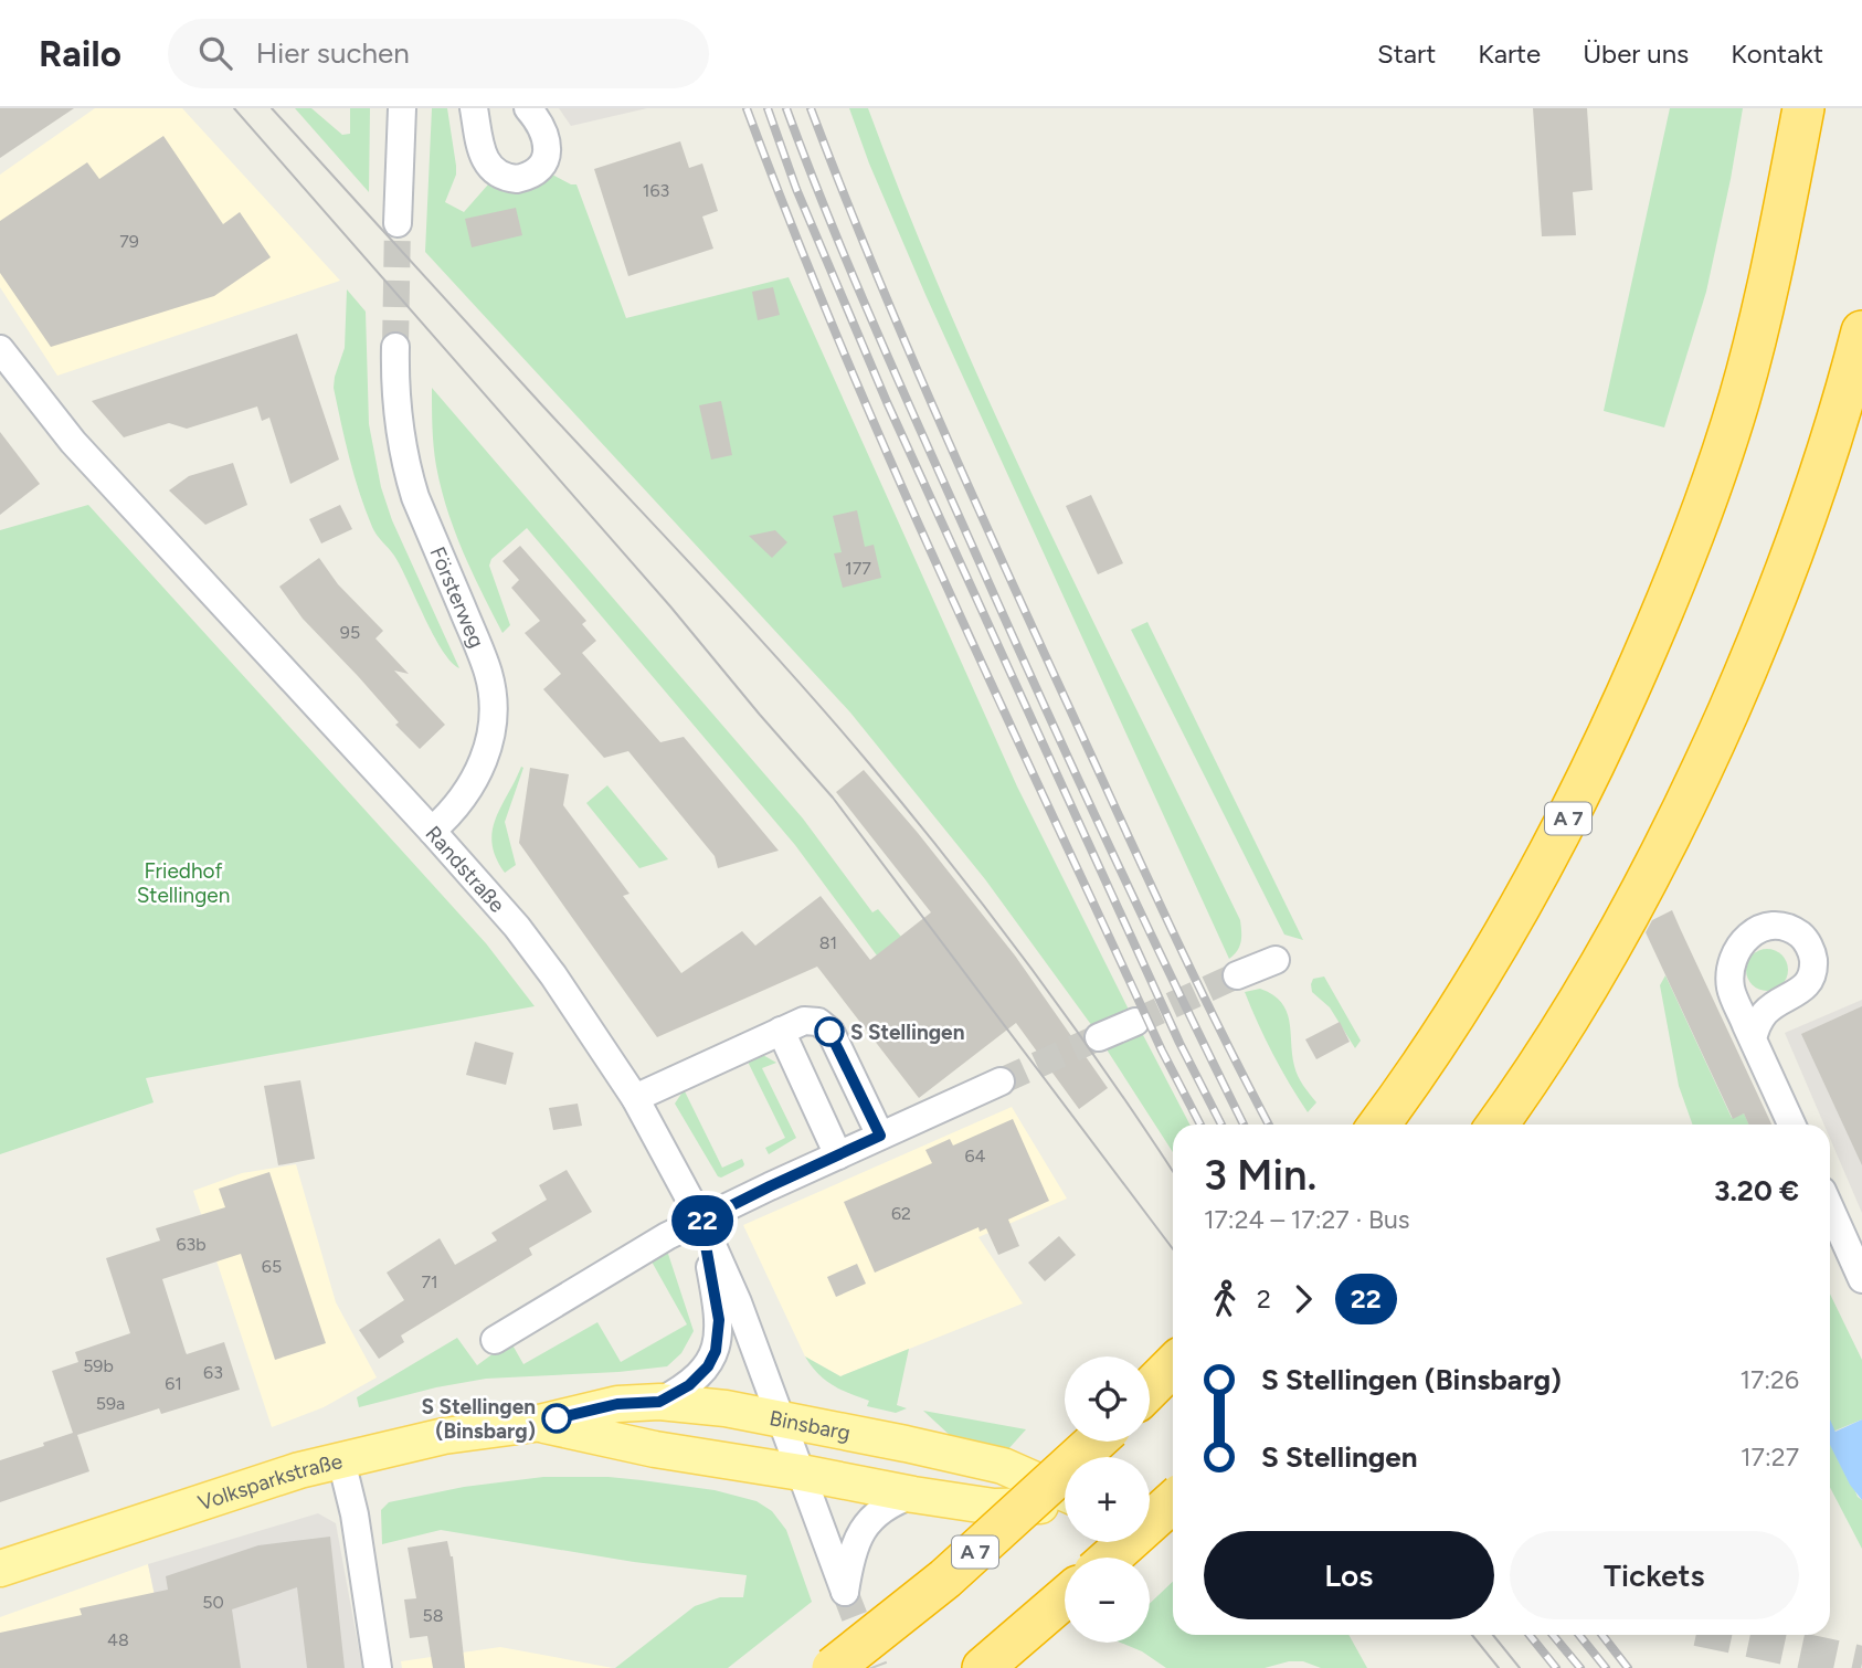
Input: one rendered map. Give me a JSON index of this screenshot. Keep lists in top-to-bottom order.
{
  "streets": {
    "highway": ["A 7"],
    "main road": ["Binsbarg", "Volksparkstraße"],
    "street": ["Försterweg", "Randstraße"]
  },
  "crossings": [
    ["Försterweg", "Randstraße"],
    ["Randstraße", "Binsbarg"],
    ["Binsbarg", "Volksparkstraße"]
  ],
  "parks": ["Friedhof Stellingen"],
  "places": ["S Stellingen", "S Stellingen (Binsbarg)"],
  "lines": ["bus line 22"],
  "house_numbers": [
    "163",
    "79",
    "177",
    "95",
    "81",
    "64",
    "62",
    "63b",
    "65",
    "71",
    "59b",
    "63",
    "61",
    "59a",
    "50",
    "58",
    "48"
  ],
  "page": {
    "header": "Railo",
    "search": "Hier suchen",
    "nav": [
      "Start",
      "Karte",
      "Über uns",
      "Kontakt"
    ],
    "on_map": "22",
    "heading": ["3 Min.", "17:24 – 17:27 · Bus", "3.20 €"],
    "legs": ["2", "22"],
    "list": [
      {
        "name": "S Stellingen (Binsbarg)",
        "value": "17:26"
      },
      {
        "name": "S Stellingen",
        "value": "17:27"
      }
    ],
    "map_buttons": ["+", "−"],
    "buttons": ["Los", "Tickets"]
  }
}
